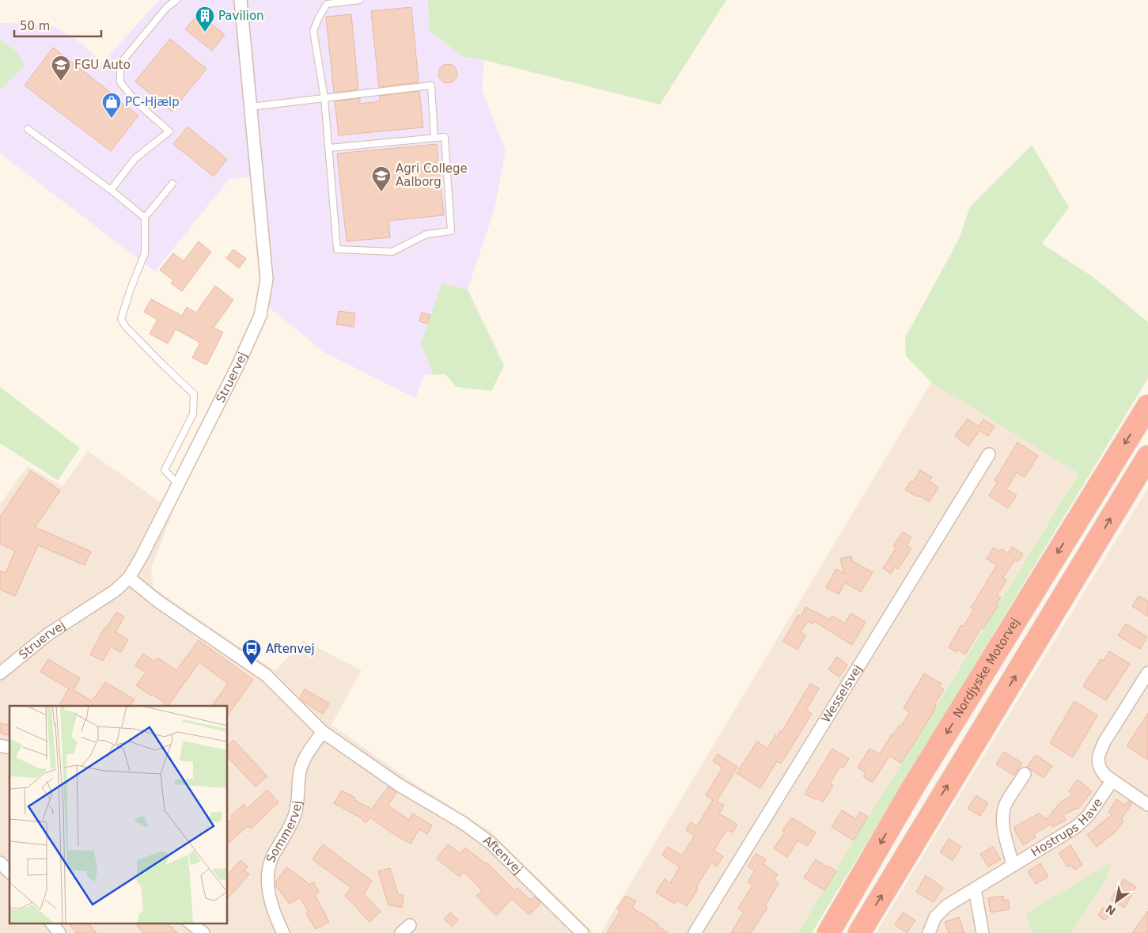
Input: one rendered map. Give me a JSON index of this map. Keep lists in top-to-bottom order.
{
  "streets": {
    "highway": ["Nordjyske Motorvej"],
    "street": [
      "Struervej",
      "Wesselsvej",
      "Hostrups Have",
      "Sommervej",
      "Aftenvej"
    ]
  },
  "crossings": [
    ["Struervej", "Aftenvej"],
    ["Sommervej", "Aftenvej"]
  ],
  "places": {
    "building": ["Pavilion"],
    "school or university": ["FGU Auto", "Agri College Aalborg"],
    "shop": ["PC-Hjælp"],
    "bus stop": ["Aftenvej"]
  },
  "scale_bar": "50 m",
  "north": "bottom left"
}
